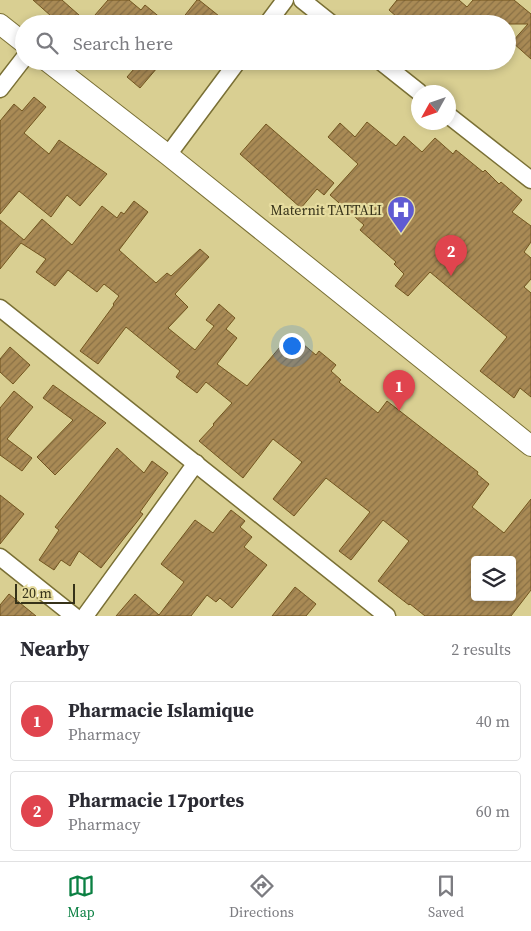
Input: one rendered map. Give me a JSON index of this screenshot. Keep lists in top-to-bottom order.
{
  "places": {
    "hospital": ["Maternit TATTALI"]
  },
  "scale_bar": "20 m",
  "north": "bottom left",
  "page": {
    "search": "Search here",
    "pins": ["2", "1"],
    "scale": "20 m",
    "heading": ["Nearby", "2 results"],
    "list": [
      {
        "mark": "1",
        "name": "Pharmacie Islamique",
        "note": "Pharmacy",
        "value": "40 m"
      },
      {
        "mark": "2",
        "name": "Pharmacie 17portes",
        "note": "Pharmacy",
        "value": "60 m"
      }
    ],
    "nav": ["Map", "Directions", "Saved"]
  }
}
